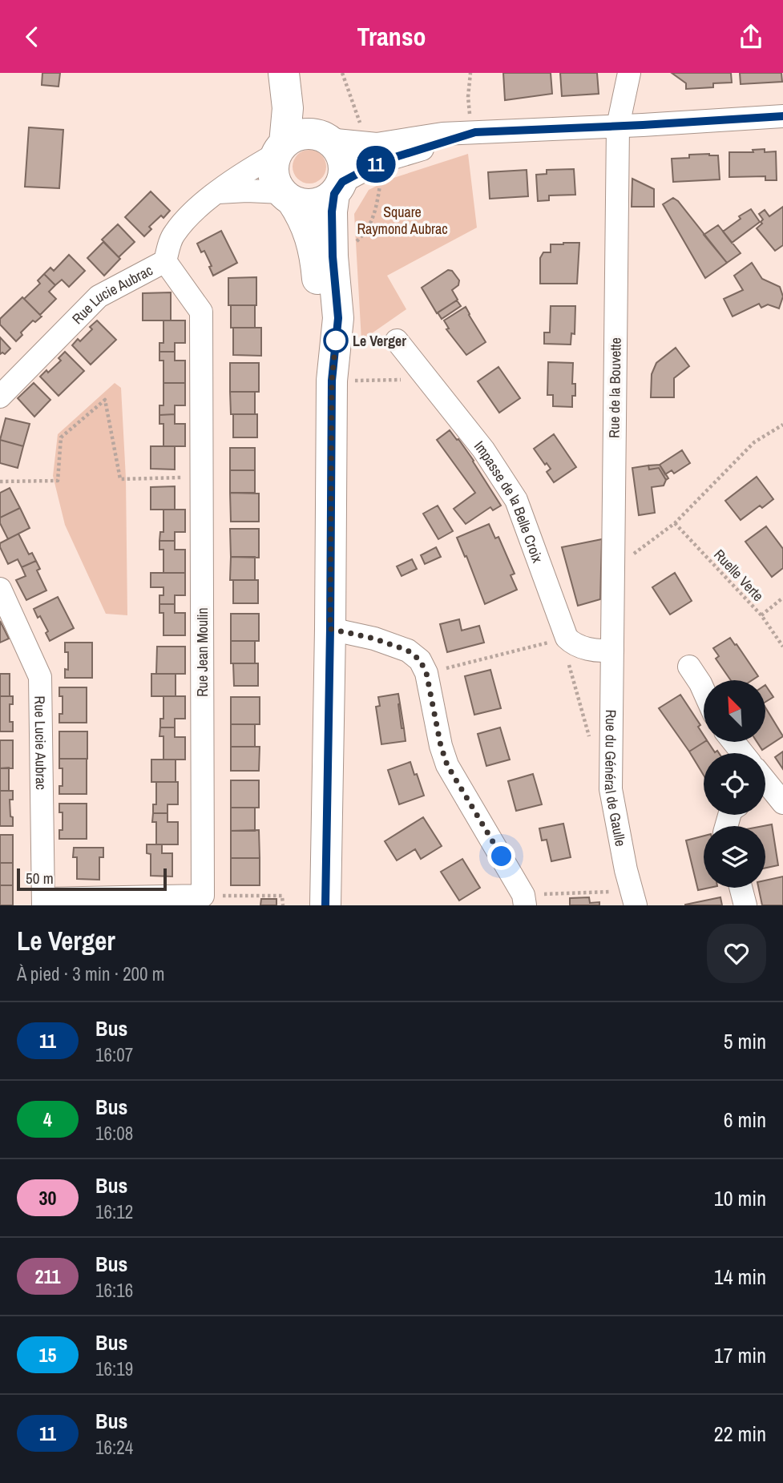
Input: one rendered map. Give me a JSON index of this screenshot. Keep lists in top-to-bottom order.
{
  "streets": {
    "street": [
      "Rue Lucie Aubrac",
      "Rue de la Bouvette",
      "Impasse de la Belle Croix",
      "Rue Jean Moulin",
      "Rue du Général de Gaulle"
    ],
    "path": ["Ruelle Verte"]
  },
  "crossings": [
    ["Rue Lucie Aubrac", "Rue Jean Moulin"],
    ["Rue de la Bouvette", "Rue du Général de Gaulle"]
  ],
  "parks": ["Square Raymond Aubrac"],
  "places": ["Le Verger"],
  "lines": ["bus line 11"],
  "scale_bar": "50 m",
  "north": "top left",
  "page": {
    "header": "Transo",
    "on_map": "11",
    "scale": "50 m",
    "heading": ["Le Verger", "À pied · 3 min · 200 m"],
    "list": [
      {
        "mark": "11",
        "name": "Bus",
        "note": "16:07",
        "value": "5 min"
      },
      {
        "mark": "4",
        "name": "Bus",
        "note": "16:08",
        "value": "6 min"
      },
      {
        "mark": "30",
        "name": "Bus",
        "note": "16:12",
        "value": "10 min"
      },
      {
        "mark": "211",
        "name": "Bus",
        "note": "16:16",
        "value": "14 min"
      },
      {
        "mark": "15",
        "name": "Bus",
        "note": "16:19",
        "value": "17 min"
      },
      {
        "mark": "11",
        "name": "Bus",
        "note": "16:24",
        "value": "22 min"
      }
    ]
  }
}
